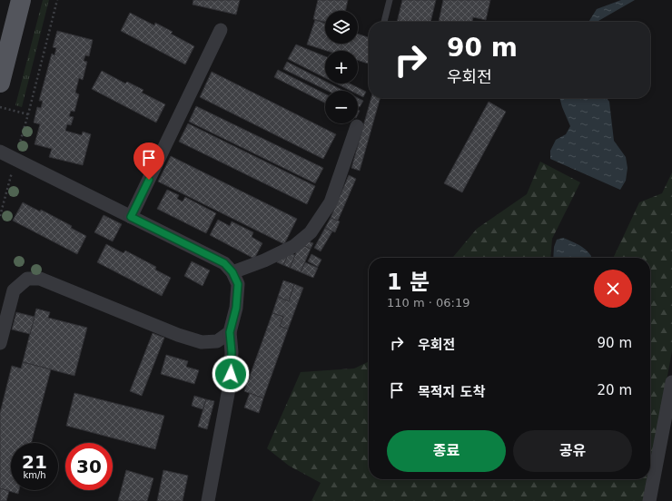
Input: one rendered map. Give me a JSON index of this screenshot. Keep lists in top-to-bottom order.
{
  "page": {
    "map_buttons": ["+", "−"],
    "turn": ["90 m", "우회전"],
    "heading": ["1 분", "110 m · 06:19"],
    "list": [
      {
        "name": "우회전",
        "value": "90 m"
      },
      {
        "name": "목적지 도착",
        "value": "20 m"
      }
    ],
    "buttons": ["종료", "공유"],
    "speed": "21 km/h",
    "limit": "30"
  }
}
